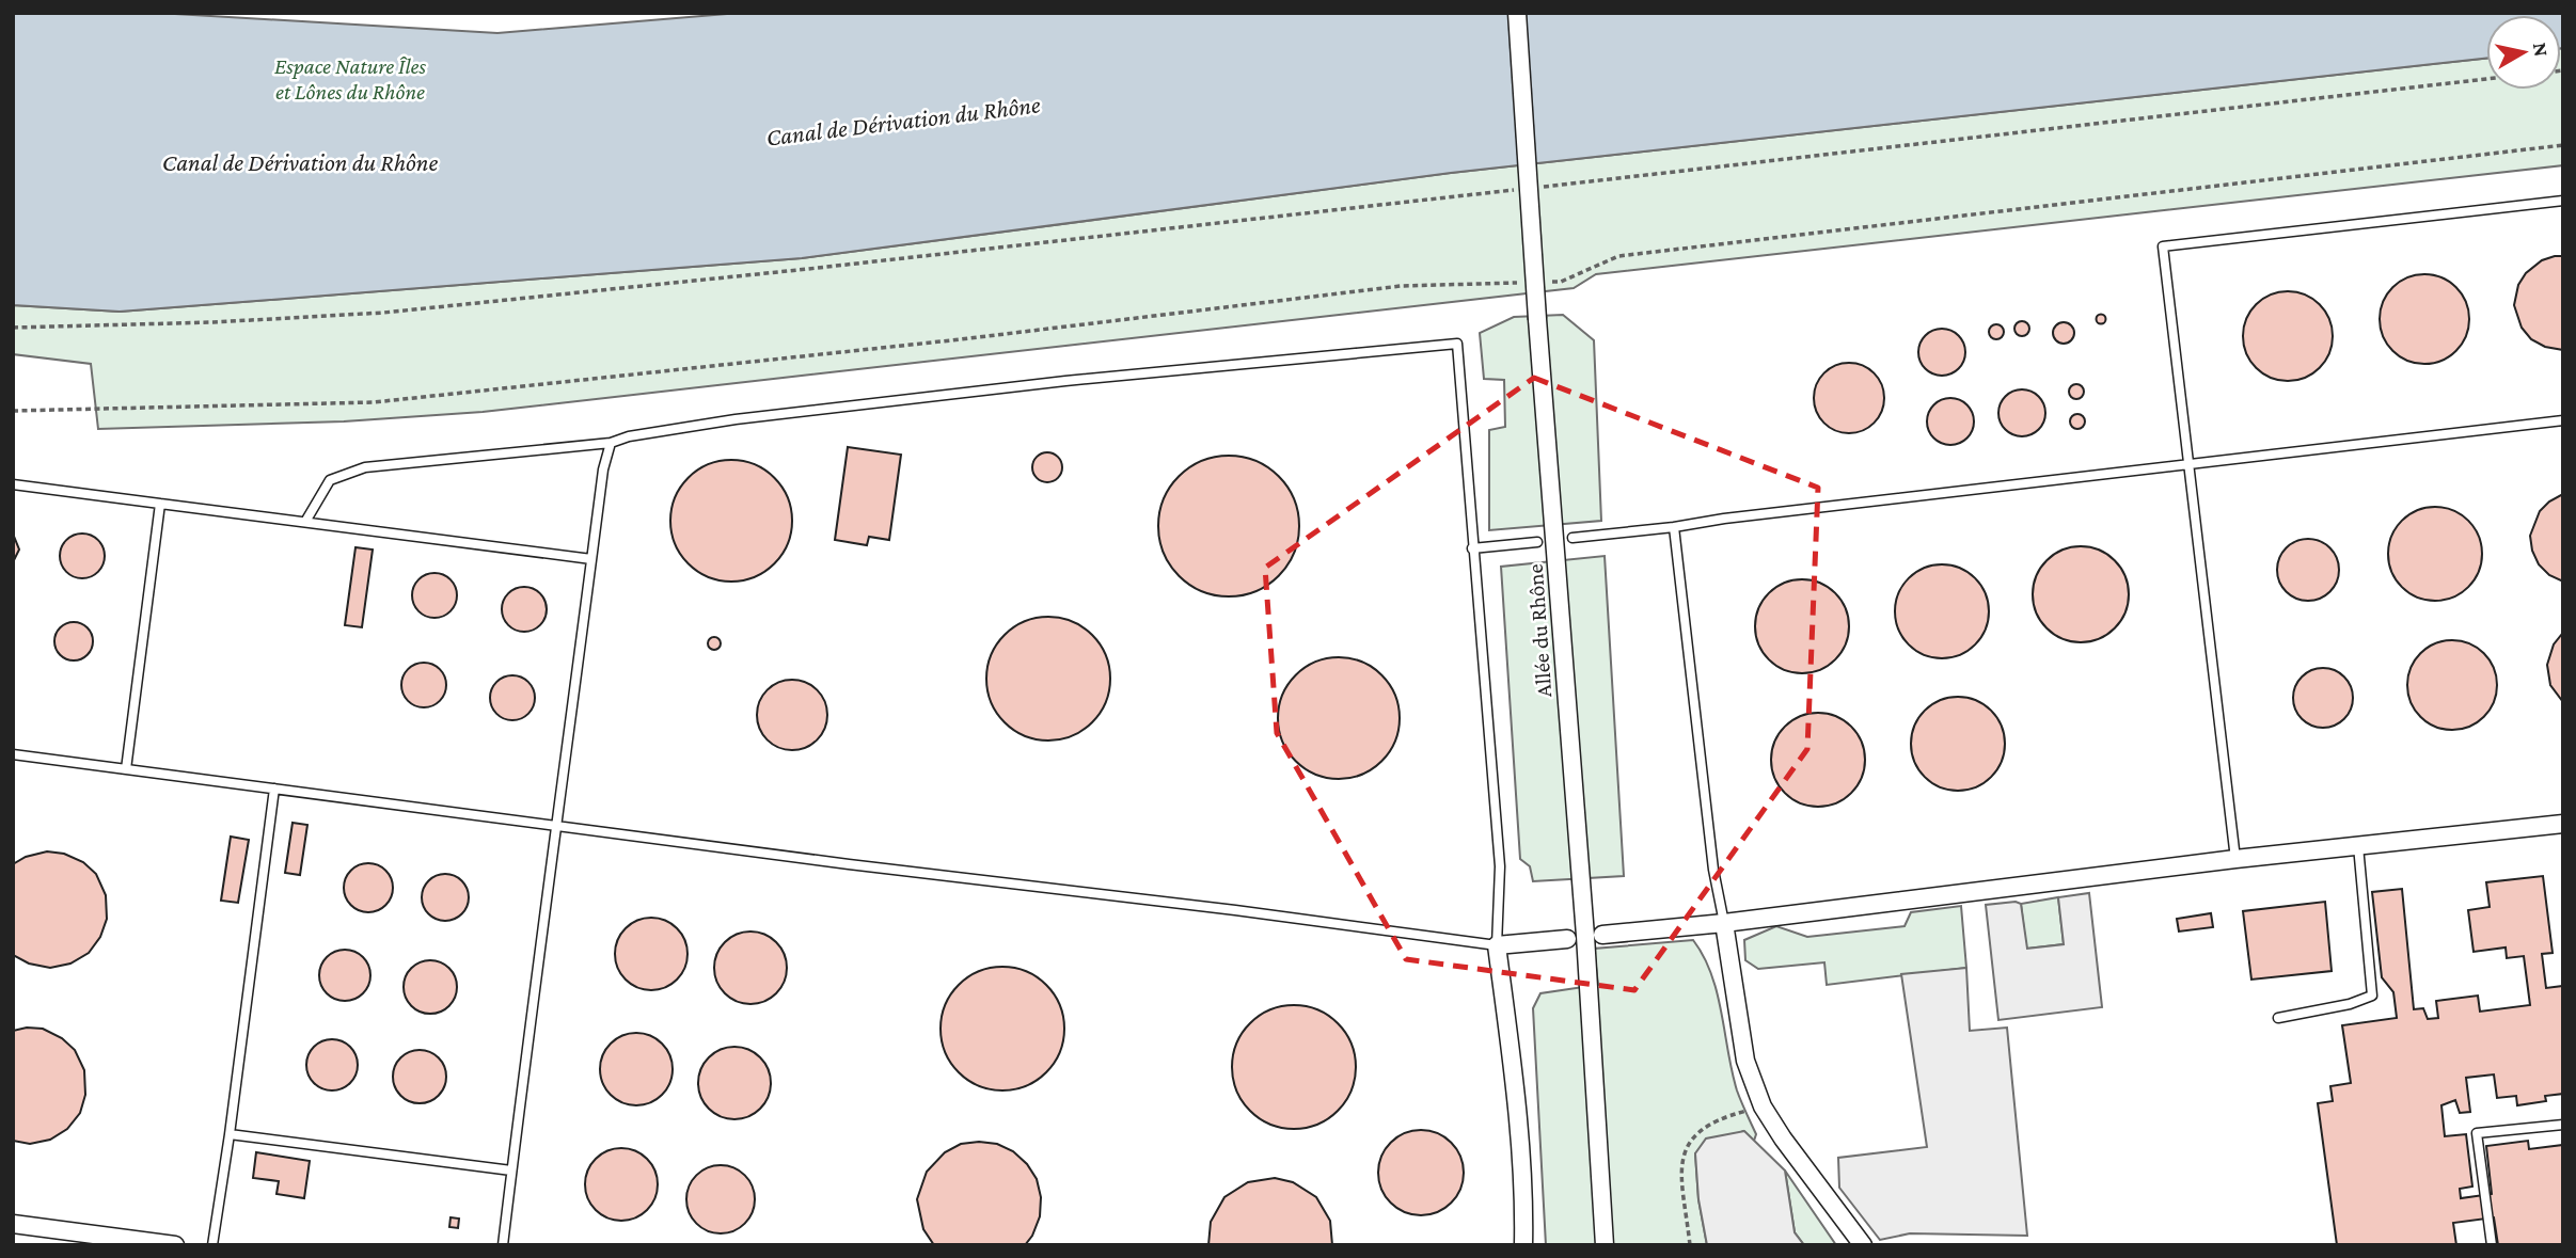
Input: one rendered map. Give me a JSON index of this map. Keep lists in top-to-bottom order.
{
  "streets": {
    "street": ["Allée du Rhône"]
  },
  "water": ["Canal de Dérivation du Rhône"],
  "parks": ["Espace Nature Îles et Lônes du Rhône"],
  "north": "right"
}
